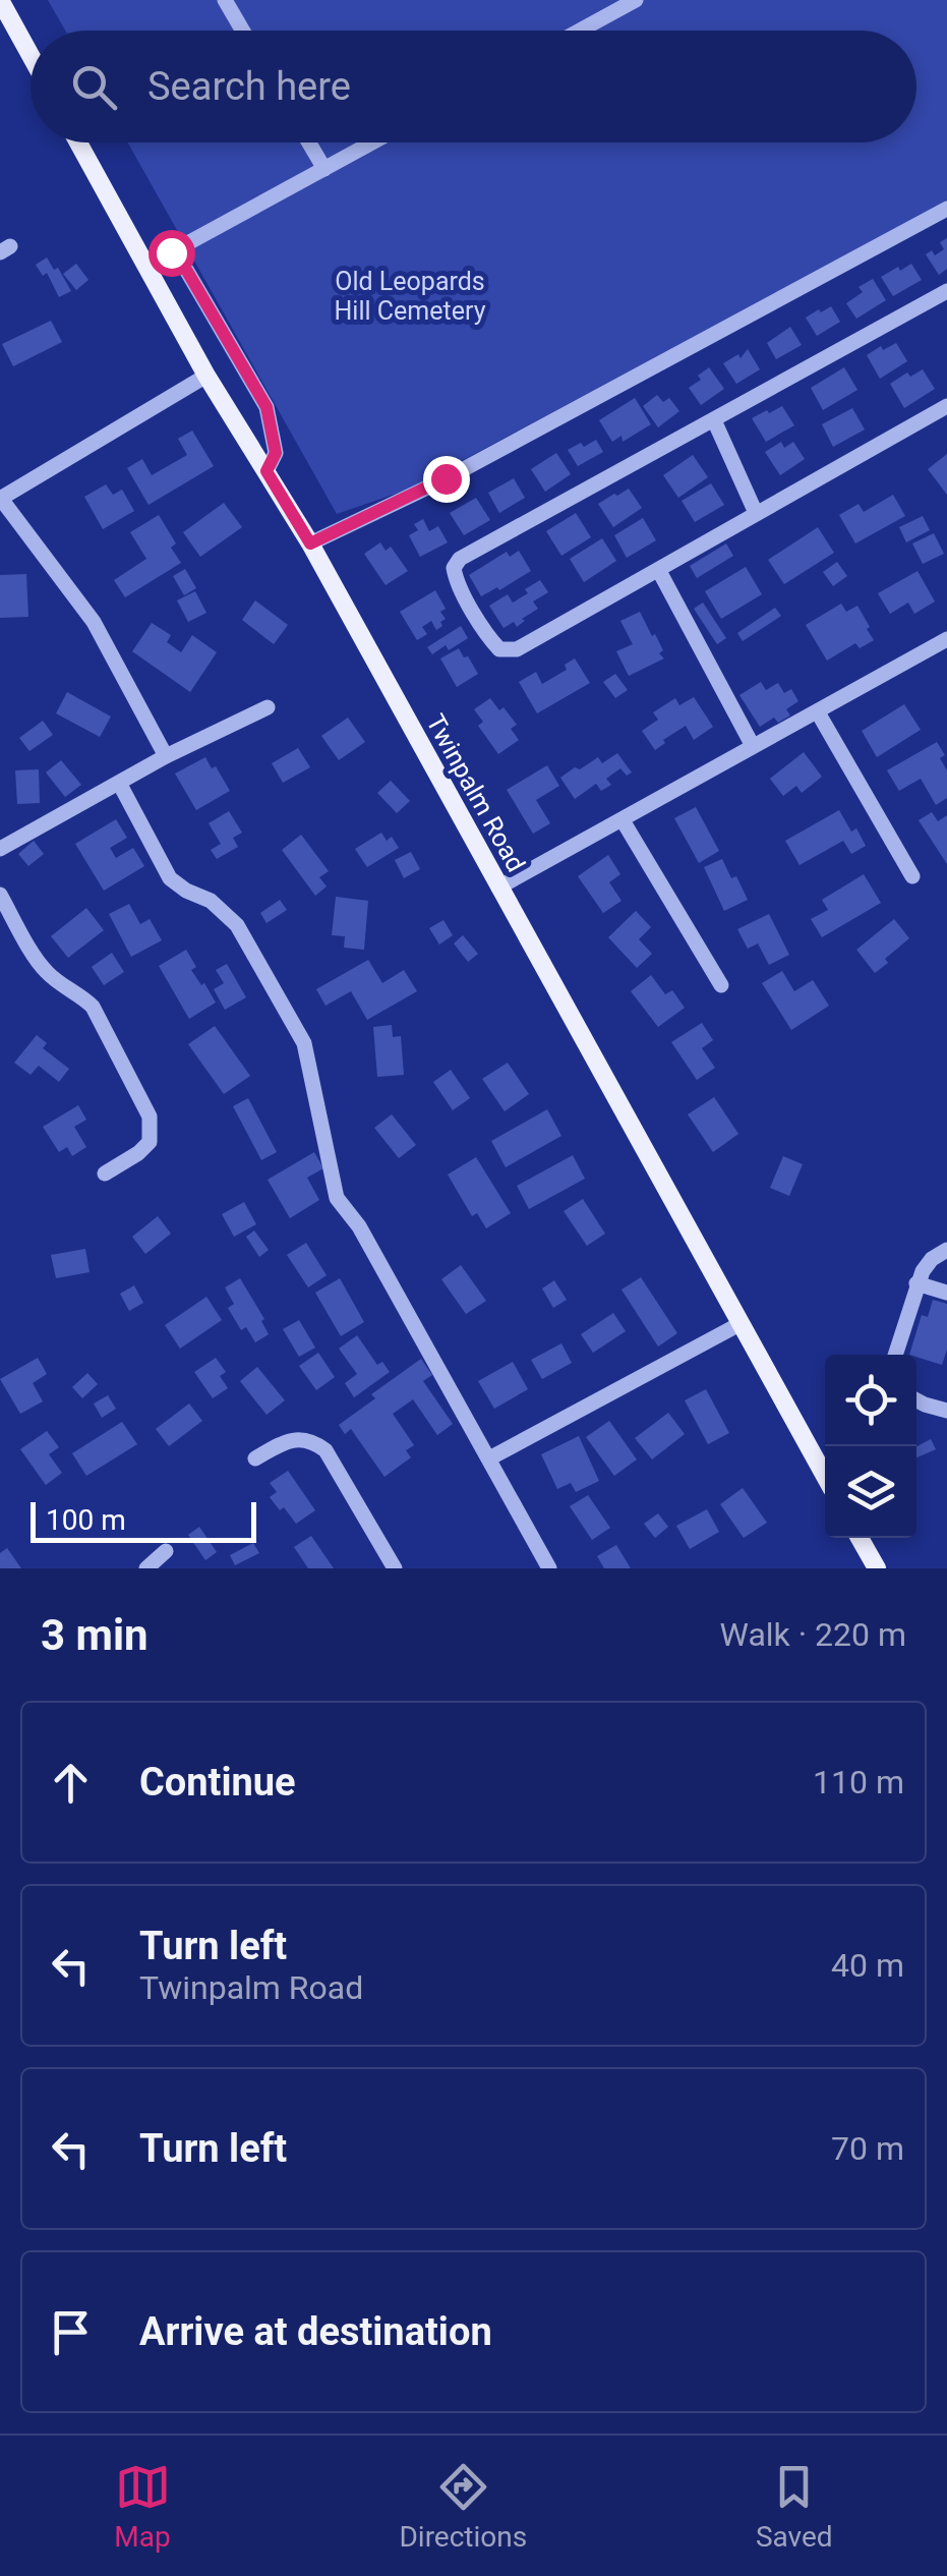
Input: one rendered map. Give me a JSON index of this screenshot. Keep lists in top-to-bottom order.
{
  "streets": {
    "main road": ["Twinpalm Road"]
  },
  "parks": ["Old Leopards Hill Cemetery"],
  "scale_bar": "100 m",
  "page": {
    "search": "Search here",
    "scale": "100 m",
    "heading": ["3 min", "Walk · 220 m"],
    "list": [
      ["Continue", "110 m"],
      ["Turn left", "Twinpalm Road", "40 m"],
      ["Turn left", "70 m"],
      "Arrive at destination"
    ],
    "nav": ["Map", "Directions", "Saved"]
  }
}
